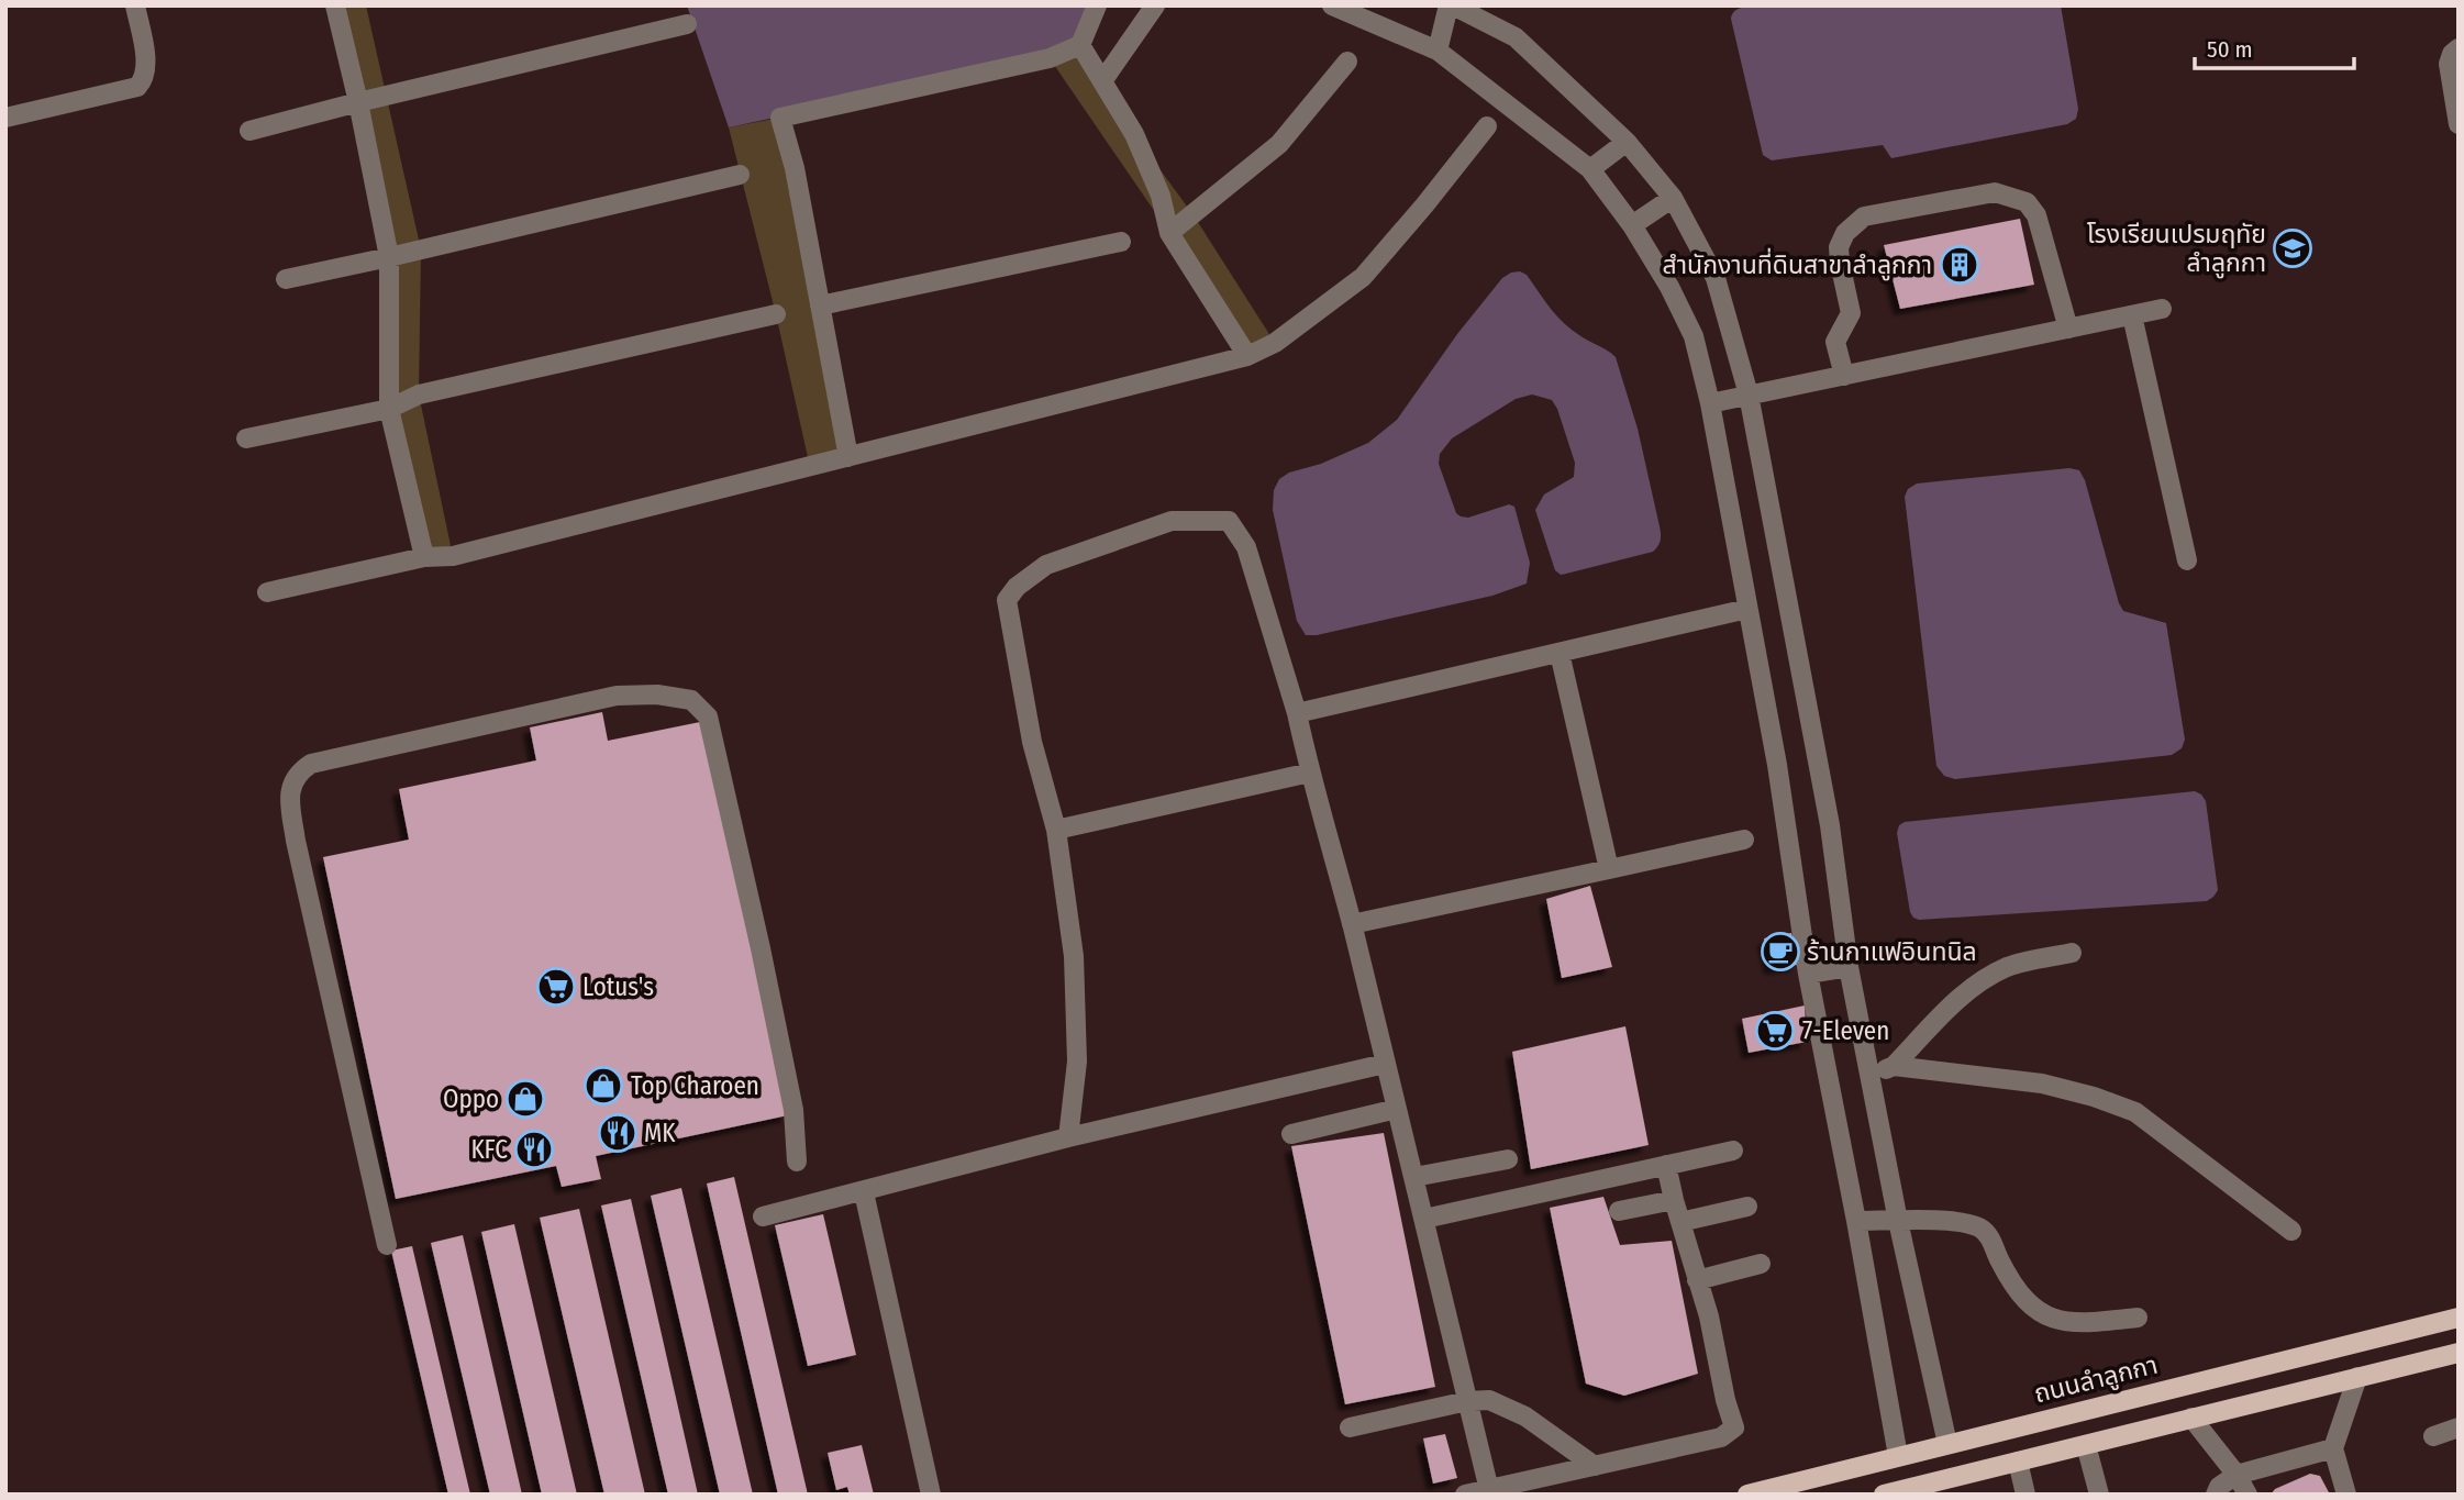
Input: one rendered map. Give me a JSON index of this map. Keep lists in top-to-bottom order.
{
  "streets": {
    "main road": ["ถนนลำลูกกา"]
  },
  "places": {
    "school or university": ["โรงเรียนเปรมฤทัย ลำลูกกา"],
    "building": ["สำนักงานที่ดินสาขาลำลูกกา"],
    "cafe": ["ร้านกาแฟอินทนิล"],
    "supermarket": ["Lotus's", "7-Eleven"],
    "shop": ["Top Charoen", "Oppo"],
    "restaurant": ["MK", "KFC"]
  },
  "scale_bar": "50 m"
}
